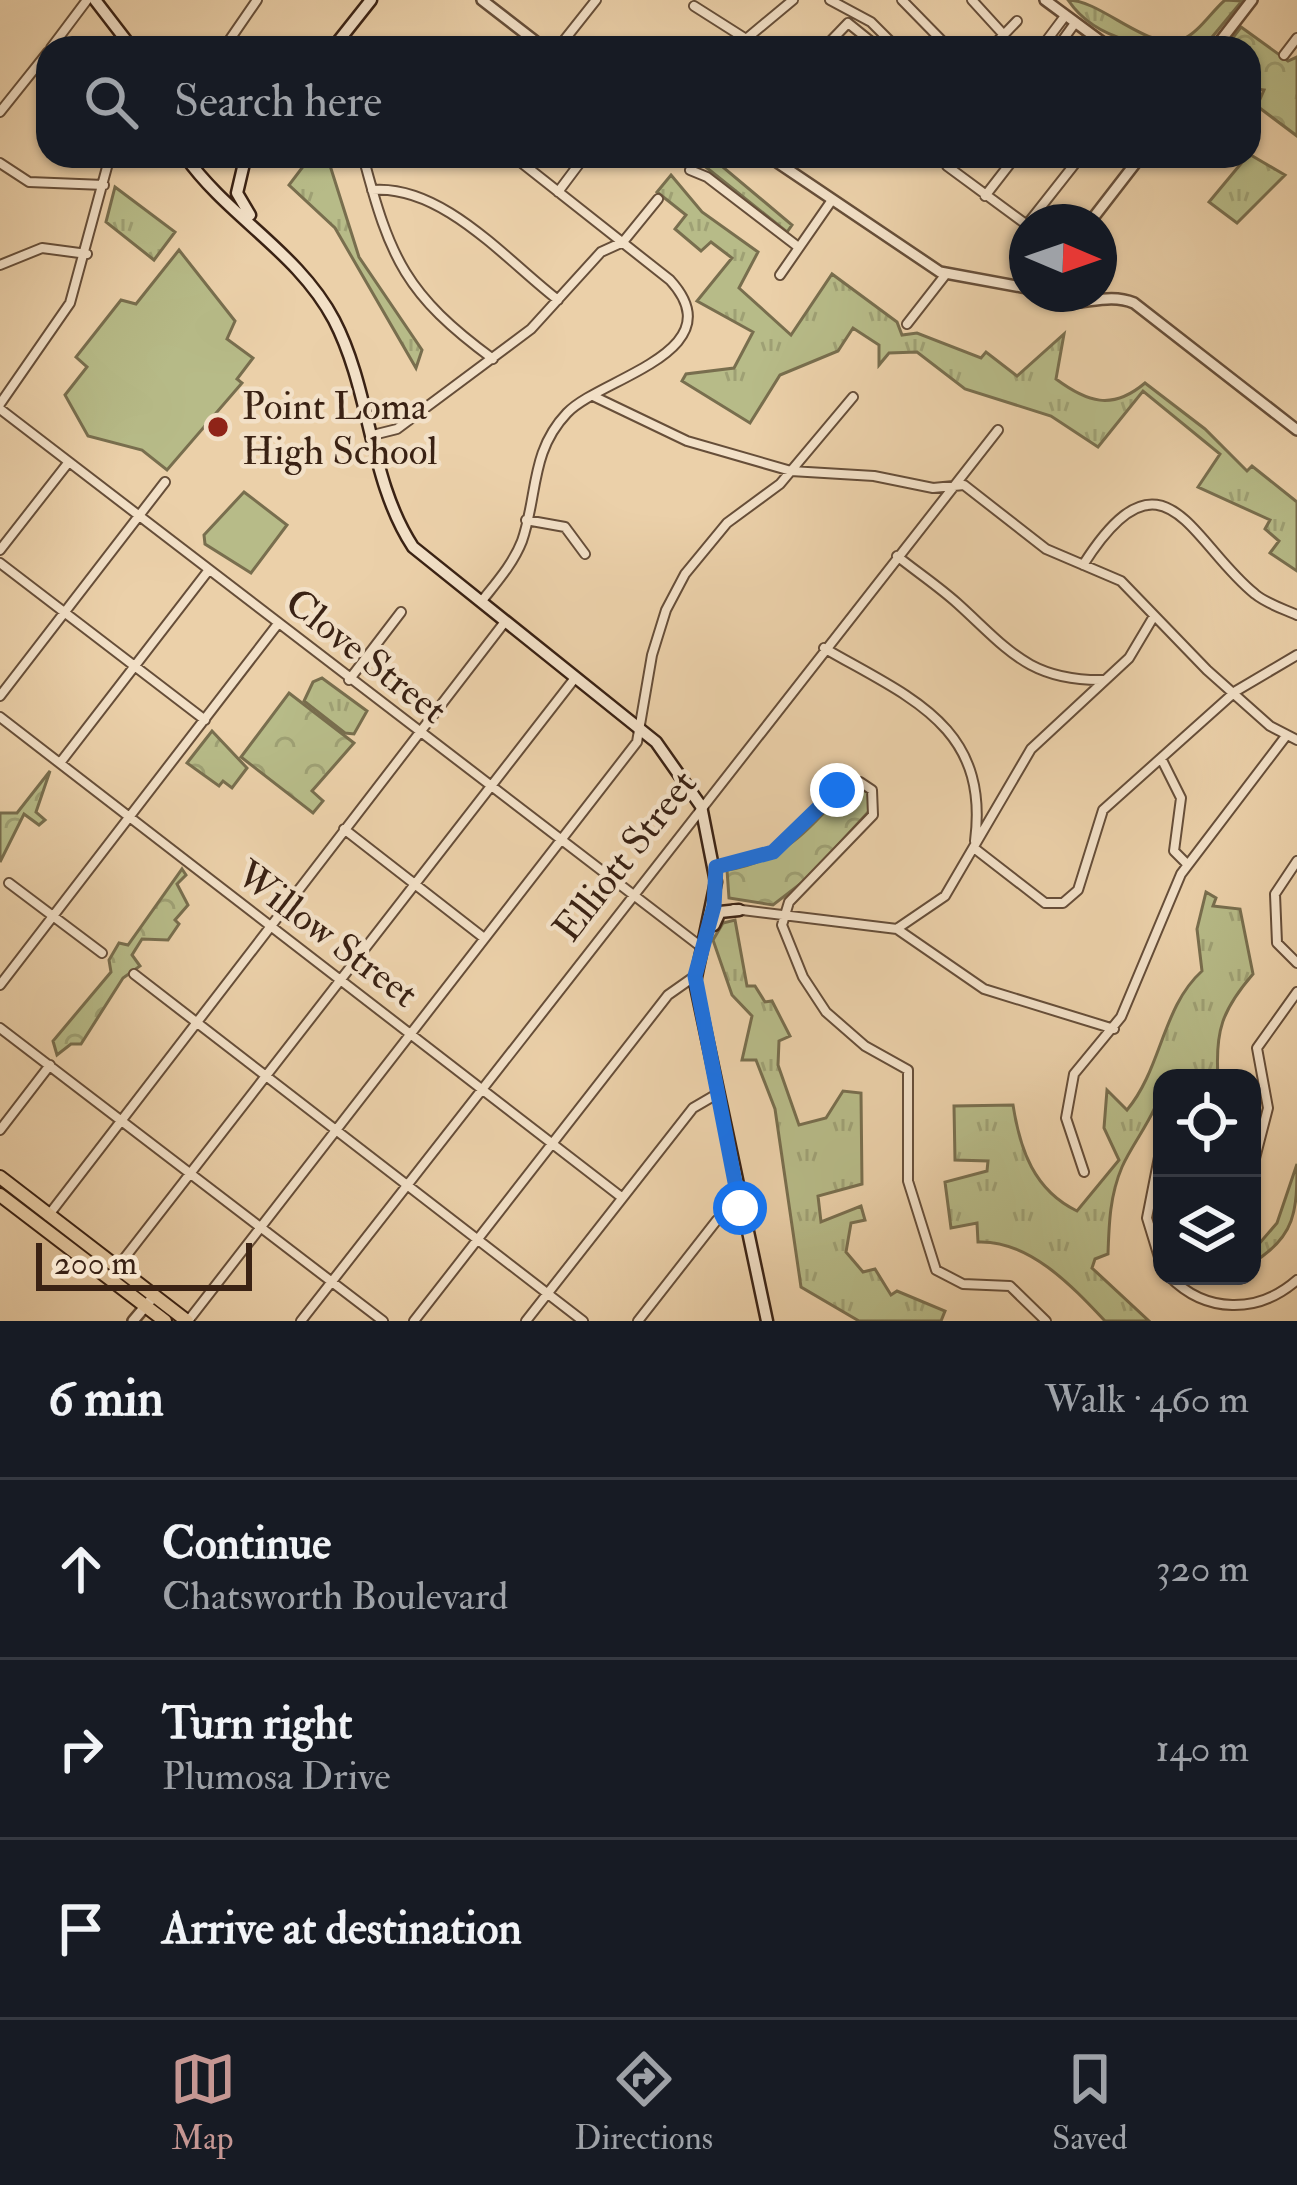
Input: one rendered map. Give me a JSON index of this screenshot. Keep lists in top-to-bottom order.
{
  "streets": {
    "street": ["Clove Street", "Elliott Street", "Willow Street"]
  },
  "crossings": [
    ["Clove Street", "Elliott Street"],
    ["Elliott Street", "Willow Street"]
  ],
  "places": ["Point Loma High School"],
  "scale_bar": "200 m",
  "north": "right",
  "page": {
    "search": "Search here",
    "scale": "200 m",
    "heading": ["6 min", "Walk · 460 m"],
    "list": [
      ["Continue", "Chatsworth Boulevard", "320 m"],
      ["Turn right", "Plumosa Drive", "140 m"],
      "Arrive at destination"
    ],
    "nav": ["Map", "Directions", "Saved"]
  }
}
